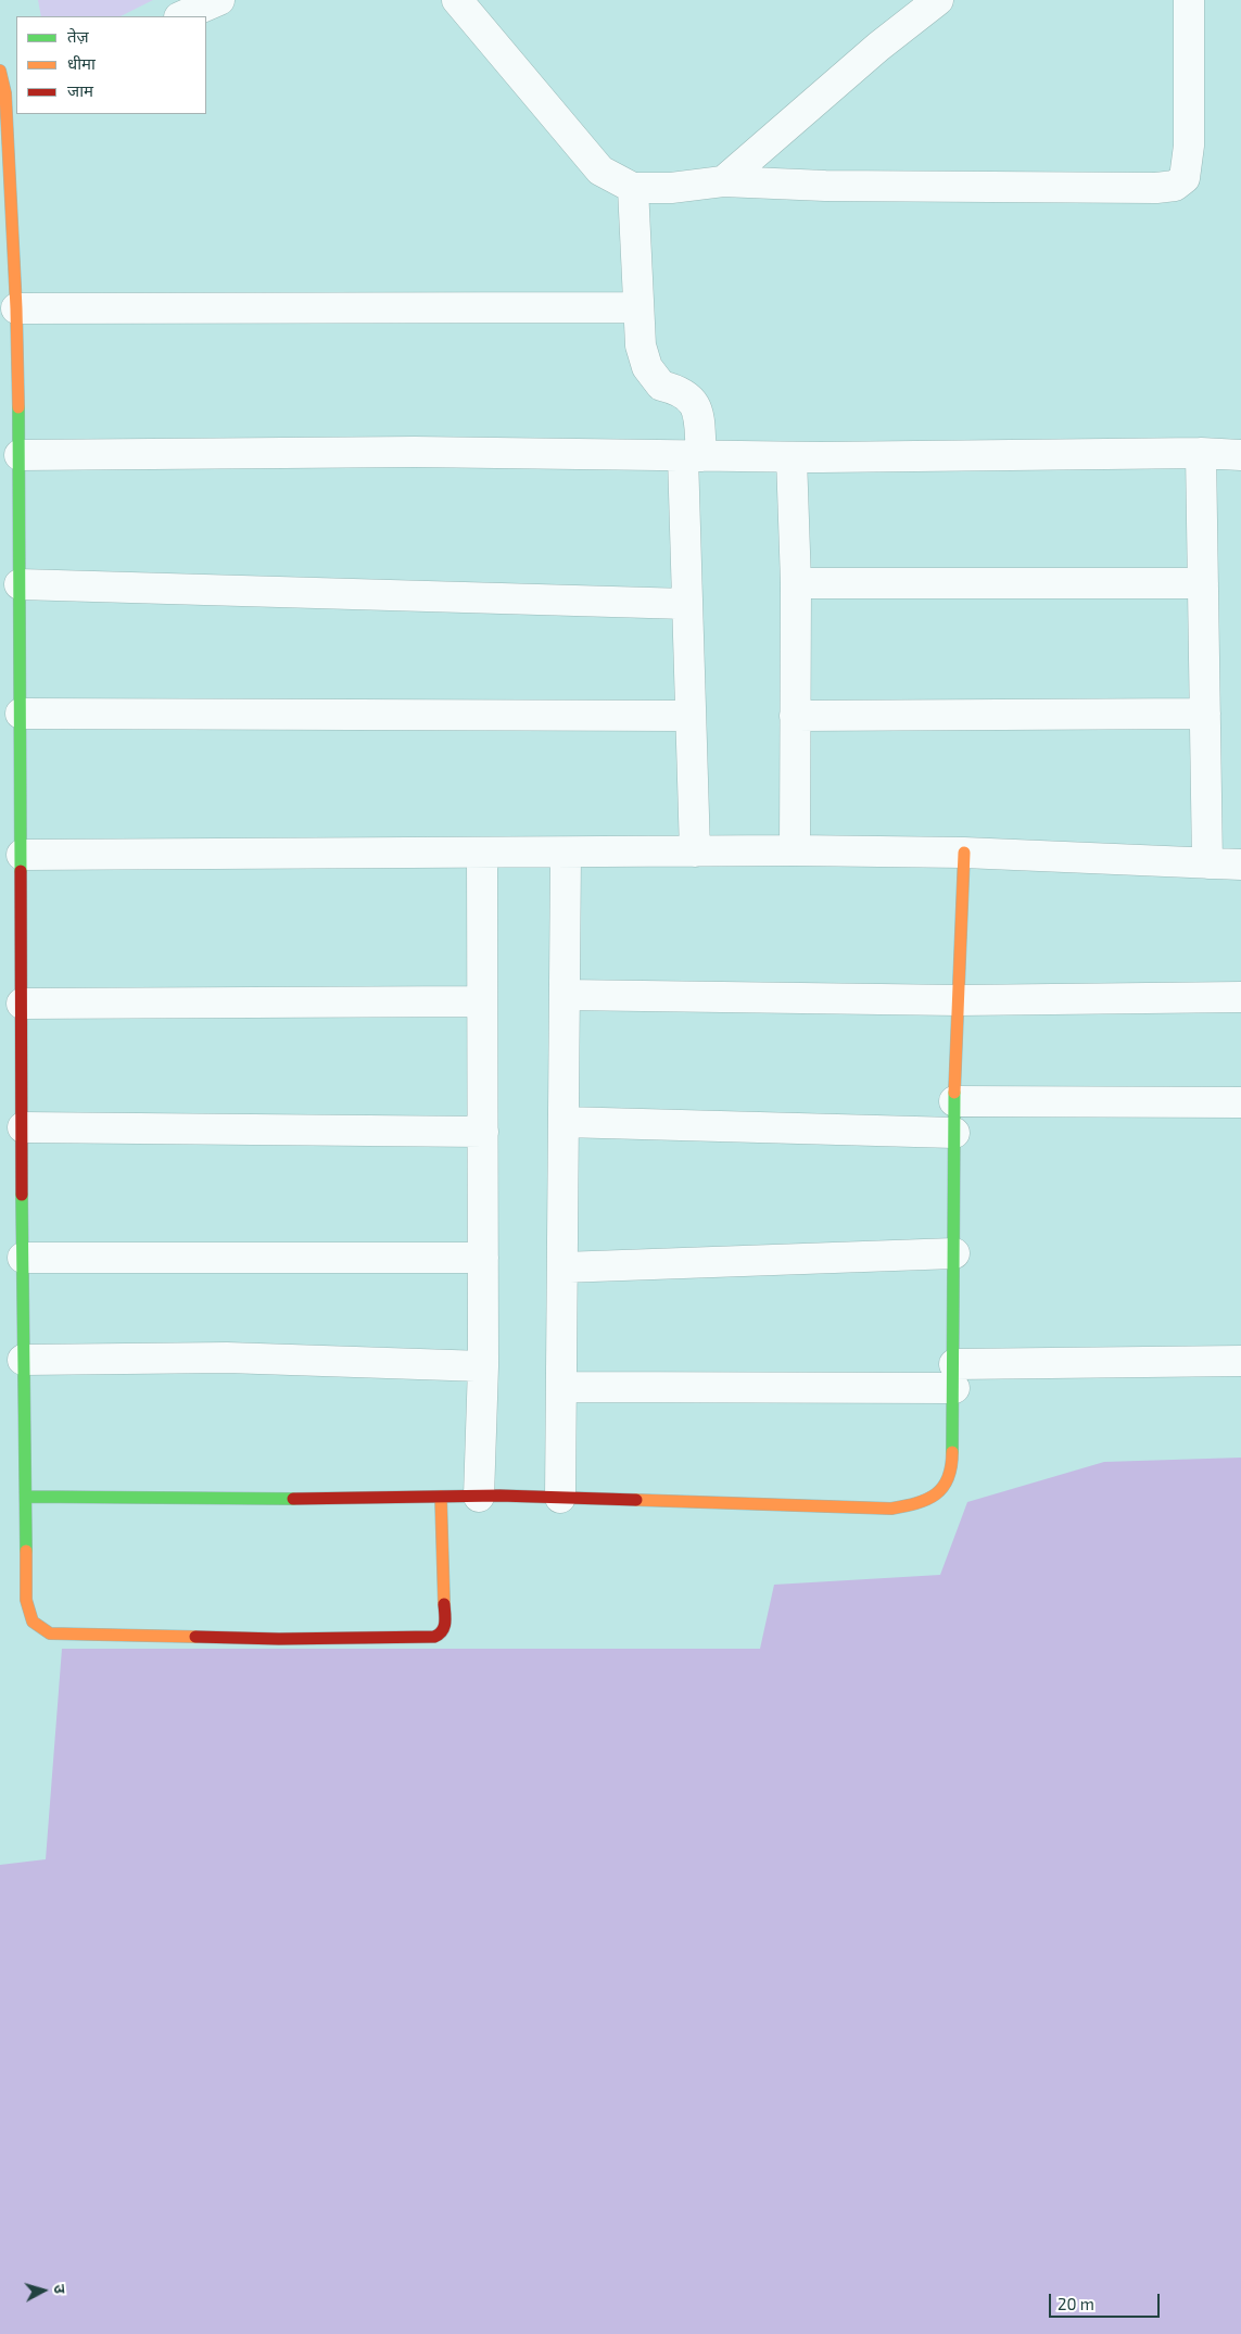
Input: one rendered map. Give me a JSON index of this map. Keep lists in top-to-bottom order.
{
  "legend": ["तेज़", "धीमा", "जाम"],
  "scale_bar": "20 m",
  "north": "right"
}
